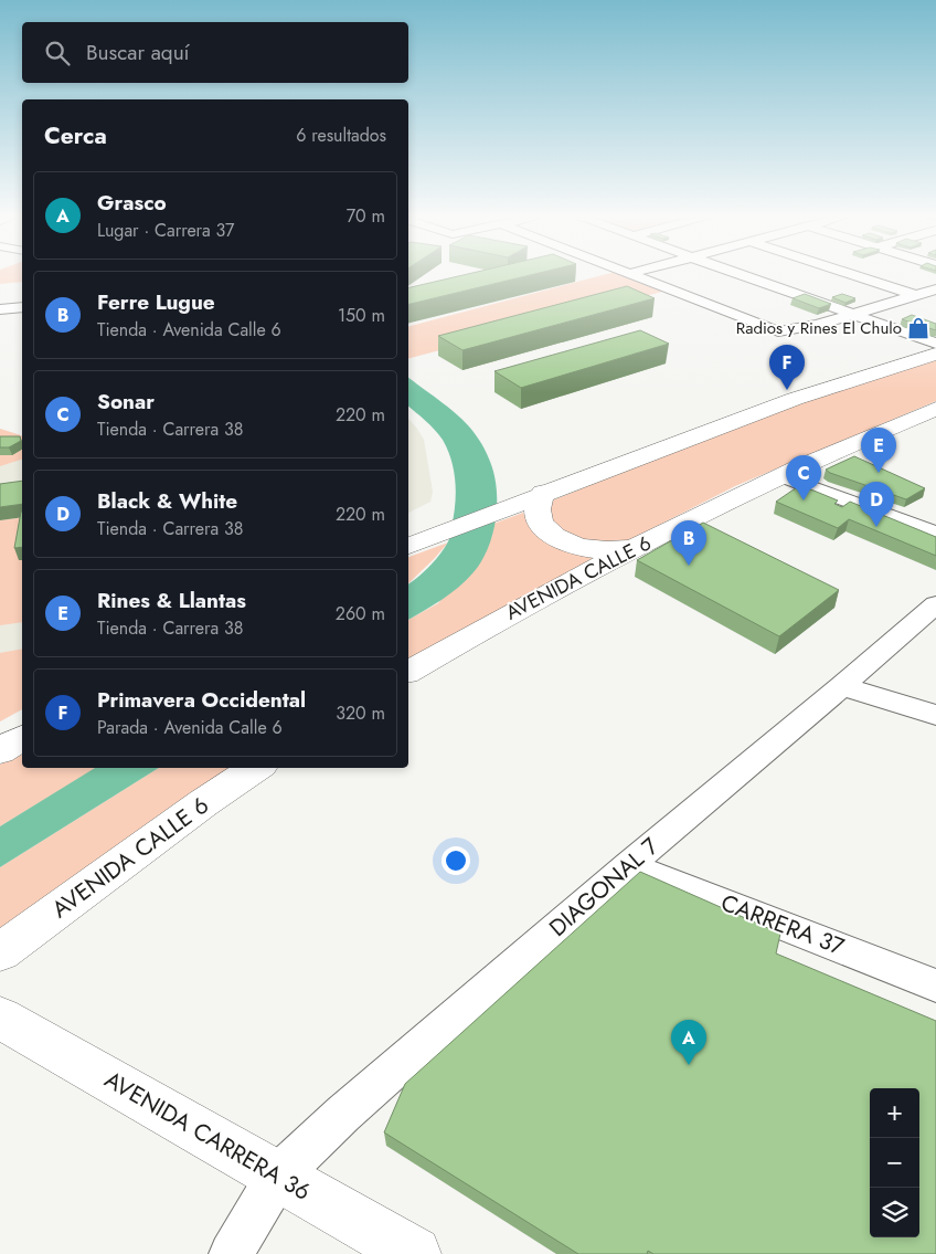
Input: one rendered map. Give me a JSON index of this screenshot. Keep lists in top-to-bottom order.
{
  "streets": {
    "main road": ["AVENIDA CALLE 6", "AVENIDA CARRERA 36"],
    "street": ["DIAGONAL 7", "CARRERA 37"]
  },
  "crossings": [
    ["DIAGONAL 7", "CARRERA 37"],
    ["DIAGONAL 7", "AVENIDA CARRERA 36"]
  ],
  "places": {
    "shop": ["Radios y Rines El Chulo"]
  },
  "page": {
    "search": "Buscar aquí",
    "heading": ["Cerca", "6 resultados"],
    "list": [
      {
        "mark": "A",
        "name": "Grasco",
        "note": "Lugar · Carrera 37",
        "value": "70 m"
      },
      {
        "mark": "B",
        "name": "Ferre Lugue",
        "note": "Tienda · Avenida Calle 6",
        "value": "150 m"
      },
      {
        "mark": "C",
        "name": "Sonar",
        "note": "Tienda · Carrera 38",
        "value": "220 m"
      },
      {
        "mark": "D",
        "name": "Black & White",
        "note": "Tienda · Carrera 38",
        "value": "220 m"
      },
      {
        "mark": "E",
        "name": "Rines & Llantas",
        "note": "Tienda · Carrera 38",
        "value": "260 m"
      },
      {
        "mark": "F",
        "name": "Primavera Occidental",
        "note": "Parada · Avenida Calle 6",
        "value": "320 m"
      }
    ],
    "pins": [
      "F",
      "E",
      "C",
      "D",
      "B",
      "A"
    ],
    "map_buttons": ["+", "−"]
  }
}
